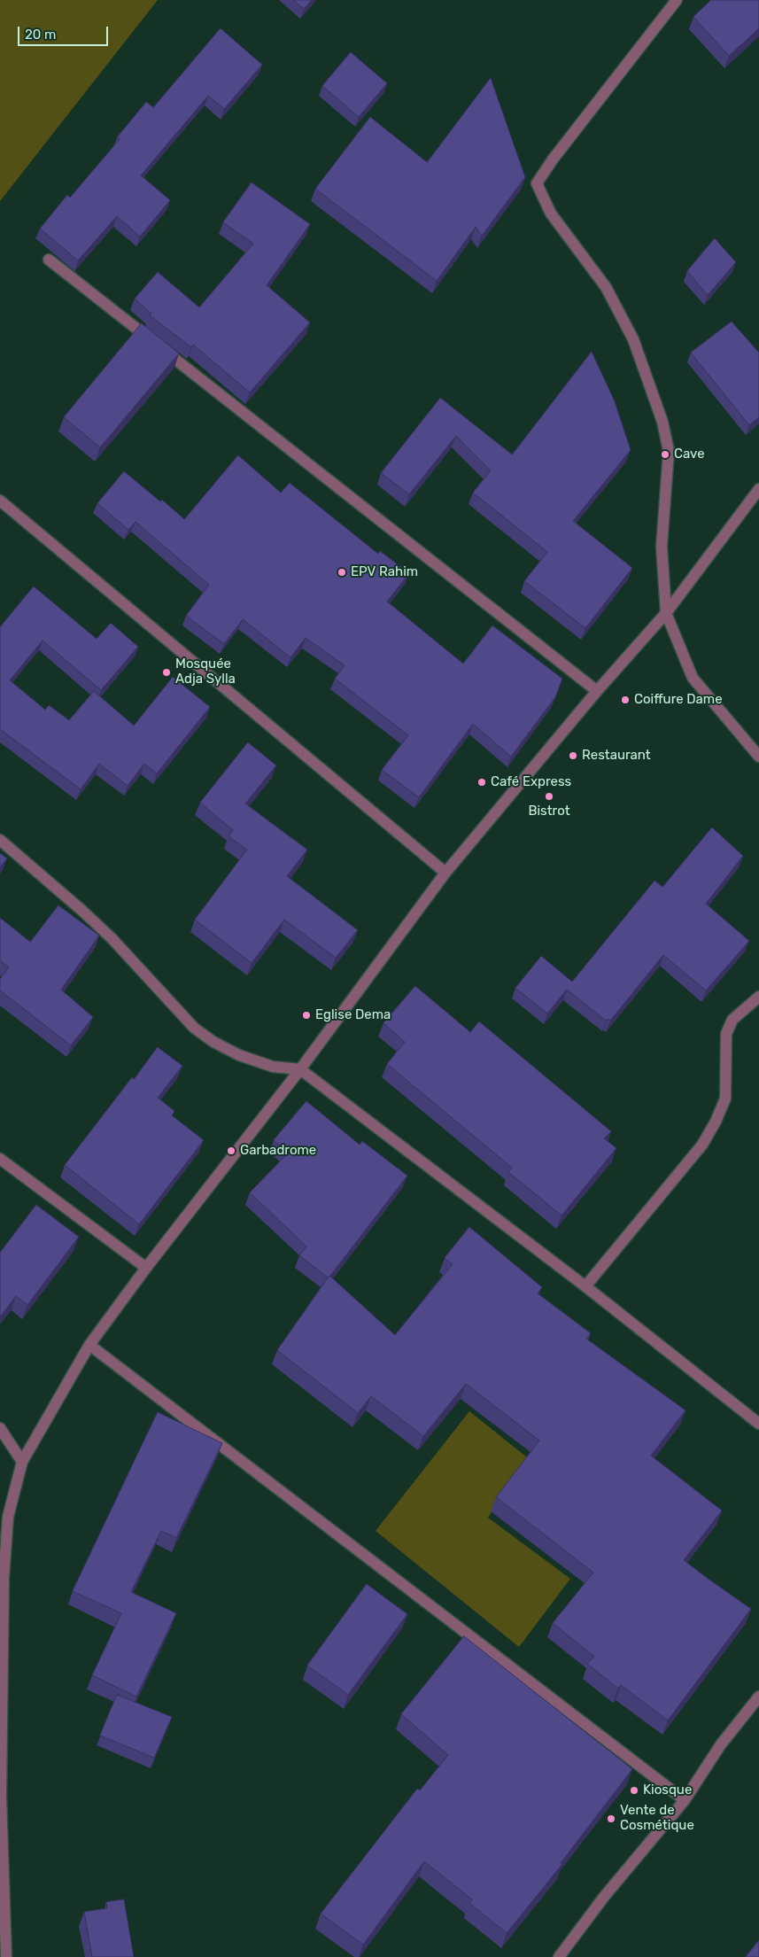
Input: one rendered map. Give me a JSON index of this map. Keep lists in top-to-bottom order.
{
  "places": [
    "Cave",
    "EPV Rahim",
    "Mosquée Adja Sylla",
    "Coiffure Dame",
    "Restaurant",
    "Café Express",
    "Bistrot",
    "Eglise Dema",
    "Garbadrome",
    "Kiosque",
    "Vente de Cosmétique"
  ],
  "scale_bar": "20 m"
}
